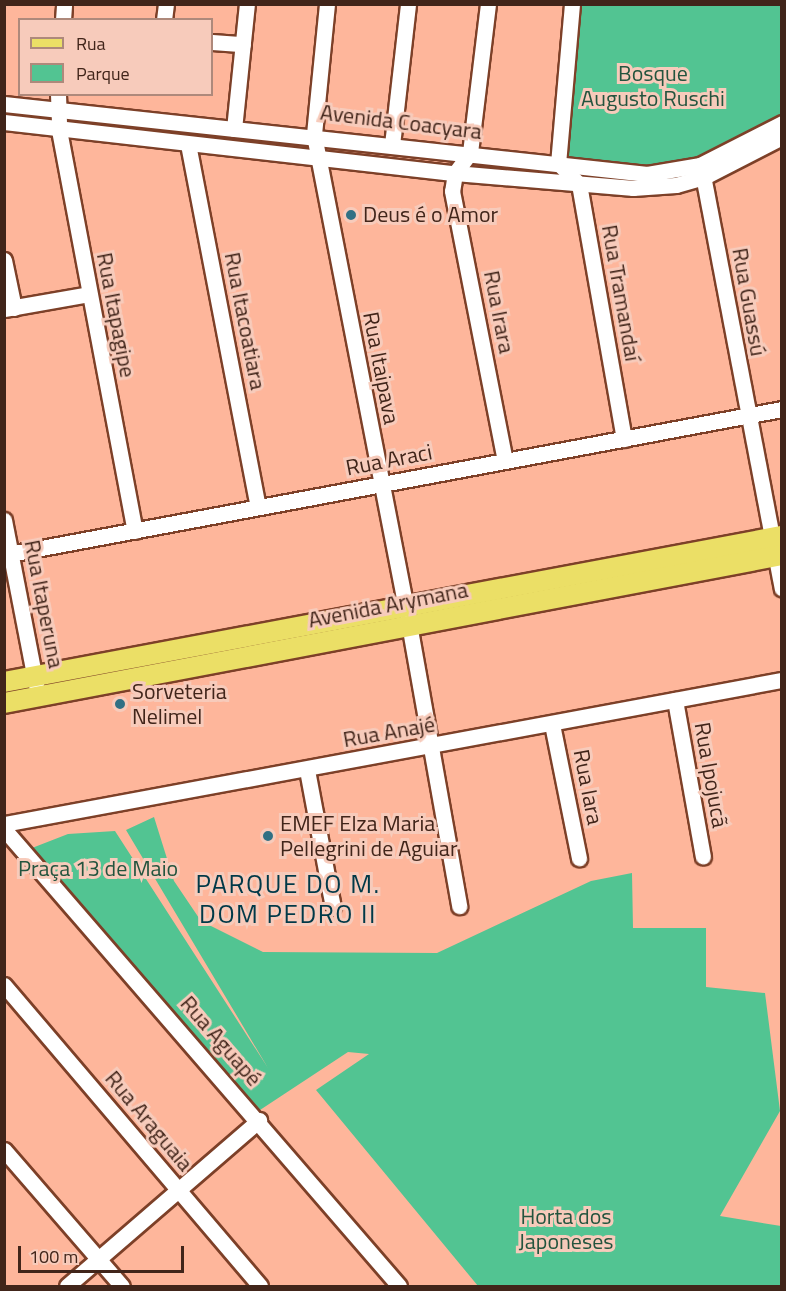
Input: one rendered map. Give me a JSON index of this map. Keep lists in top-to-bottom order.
{
  "streets": {
    "main road": ["Avenida Arymana"],
    "street": [
      "Avenida Coacyara",
      "Rua Tramandaí",
      "Rua Guassú",
      "Rua Irara",
      "Rua Itapagipe",
      "Rua Itacoatiara",
      "Rua Itaipava",
      "Rua Araci",
      "Rua Itaperuna",
      "Rua Anajé",
      "Rua Ipojucã",
      "Rua Iara",
      "Rua Aguapé",
      "Rua Araguaia"
    ]
  },
  "crossings": [
    ["Avenida Coacyara", "Rua Tramandaí"],
    ["Avenida Coacyara", "Rua Guassú"],
    ["Avenida Coacyara", "Rua Irara"],
    ["Avenida Coacyara", "Rua Itapagipe"],
    ["Avenida Coacyara", "Rua Itacoatiara"],
    ["Avenida Coacyara", "Rua Itaipava"],
    ["Rua Tramandaí", "Rua Araci"],
    ["Rua Guassú", "Rua Araci"],
    ["Rua Guassú", "Avenida Arymana"],
    ["Rua Irara", "Rua Araci"],
    ["Rua Itapagipe", "Rua Araci"],
    ["Rua Itacoatiara", "Rua Araci"],
    ["Rua Itaipava", "Rua Araci"],
    ["Rua Itaipava", "Avenida Arymana"],
    ["Rua Itaipava", "Rua Anajé"],
    ["Rua Araci", "Rua Itaperuna"],
    ["Rua Itaperuna", "Avenida Arymana"],
    ["Rua Anajé", "Rua Ipojucã"],
    ["Rua Anajé", "Rua Iara"]
  ],
  "districts": ["PARQUE DO M. DOM PEDRO II"],
  "parks": ["Bosque Augusto Ruschi", "Praça 13 de Maio", "Horta dos Japoneses"],
  "places": ["Deus é o Amor", "Sorveteria Nelimel", "EMEF Elza Maria Pellegrini de Aguiar"],
  "legend": ["Rua", "Parque"],
  "scale_bar": "100 m"
}
